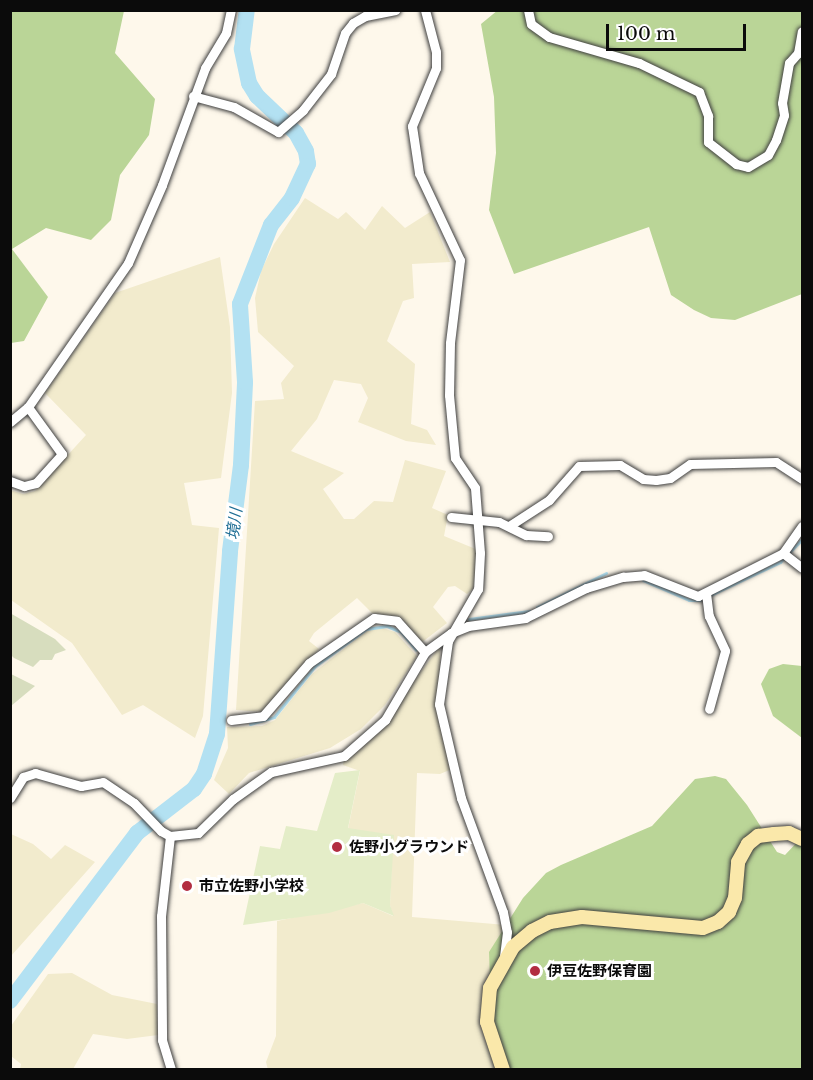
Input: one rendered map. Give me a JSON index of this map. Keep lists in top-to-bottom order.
{
  "water": ["境川"],
  "places": ["佐野小グラウンド", "市立佐野小学校", "伊豆佐野保育園"],
  "scale_bar": "100 m"
}
